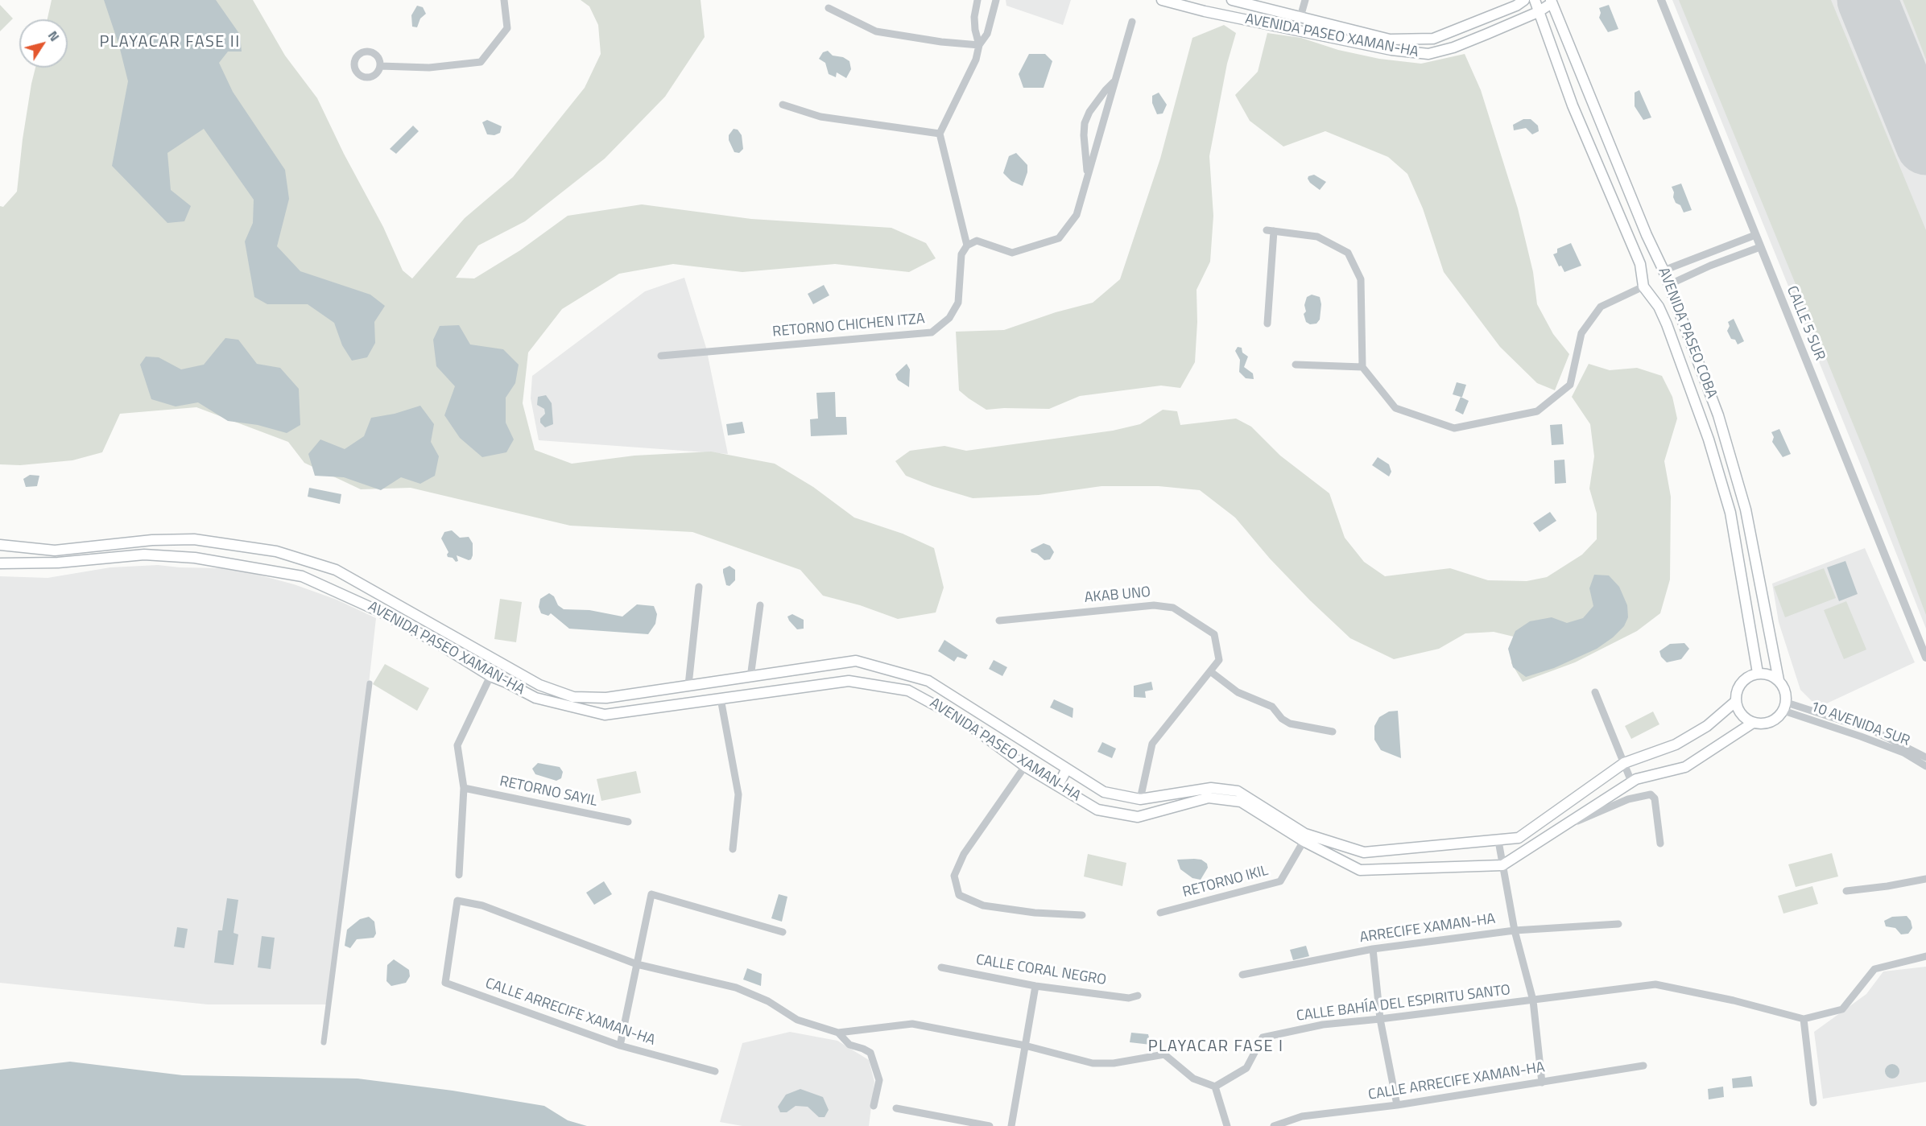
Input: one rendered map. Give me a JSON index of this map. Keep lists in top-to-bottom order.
{
  "streets": {
    "main road": ["AVENIDA PASEO XAMAN-HA", "AVENIDA PASEO COBA"],
    "street": [
      "CALLE 5 SUR",
      "RETORNO CHICHEN ITZA",
      "AKAB UNO",
      "10 AVENIDA SUR",
      "RETORNO SAYIL",
      "RETORNO IKIL",
      "ARRECIFE XAMAN-HA",
      "CALLE CORAL NEGRO",
      "CALLE BAHÍA DEL ESPIRITU SANTO",
      "CALLE ARRECIFE XAMAN-HA"
    ]
  },
  "crossings": [
    ["AVENIDA PASEO XAMAN-HA", "AVENIDA PASEO COBA"],
    ["AVENIDA PASEO XAMAN-HA", "AKAB UNO"],
    ["AVENIDA PASEO XAMAN-HA", "10 AVENIDA SUR"],
    ["AVENIDA PASEO XAMAN-HA", "RETORNO IKIL"],
    ["AVENIDA PASEO COBA", "10 AVENIDA SUR"]
  ],
  "districts": ["PLAYACAR FASE II", "PLAYACAR FASE I"],
  "north": "top right"
}
